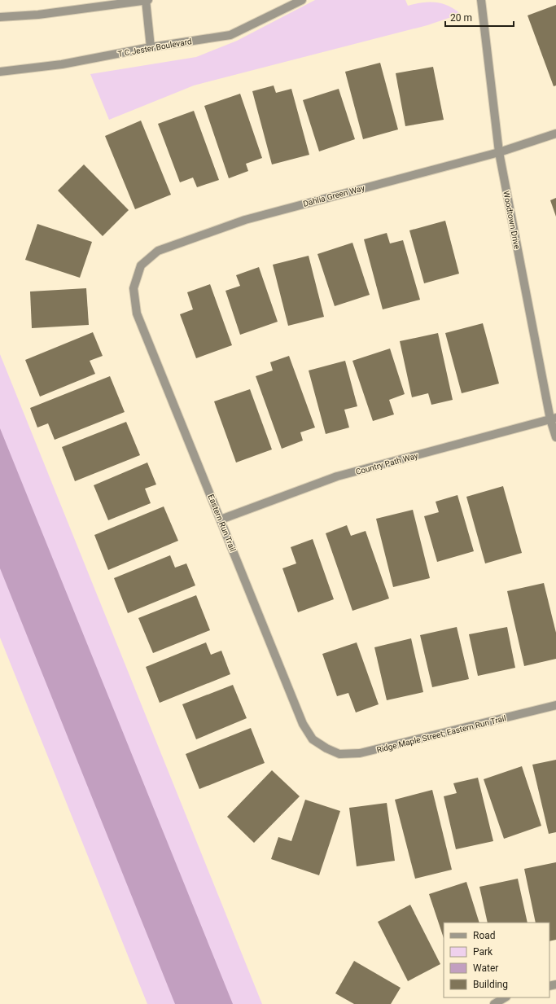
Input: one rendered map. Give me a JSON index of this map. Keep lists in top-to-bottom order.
{
  "streets": {
    "street": [
      "T C Jester Boulevard",
      "Dahlia Green Way",
      "Woodtown Drive",
      "Country Path Way",
      "Eastern Run Trail",
      "Ridge Maple Street; Eastern Run Trail"
    ]
  },
  "crossings": [
    ["Dahlia Green Way", "Woodtown Drive"],
    ["Dahlia Green Way", "Eastern Run Trail"],
    ["Woodtown Drive", "Country Path Way"],
    ["Country Path Way", "Eastern Run Trail"],
    ["Eastern Run Trail", "Ridge Maple Street; Eastern Run Trail"]
  ],
  "legend": [
    "Road",
    "Park",
    "Water",
    "Building"
  ],
  "scale_bar": "20 m"
}
